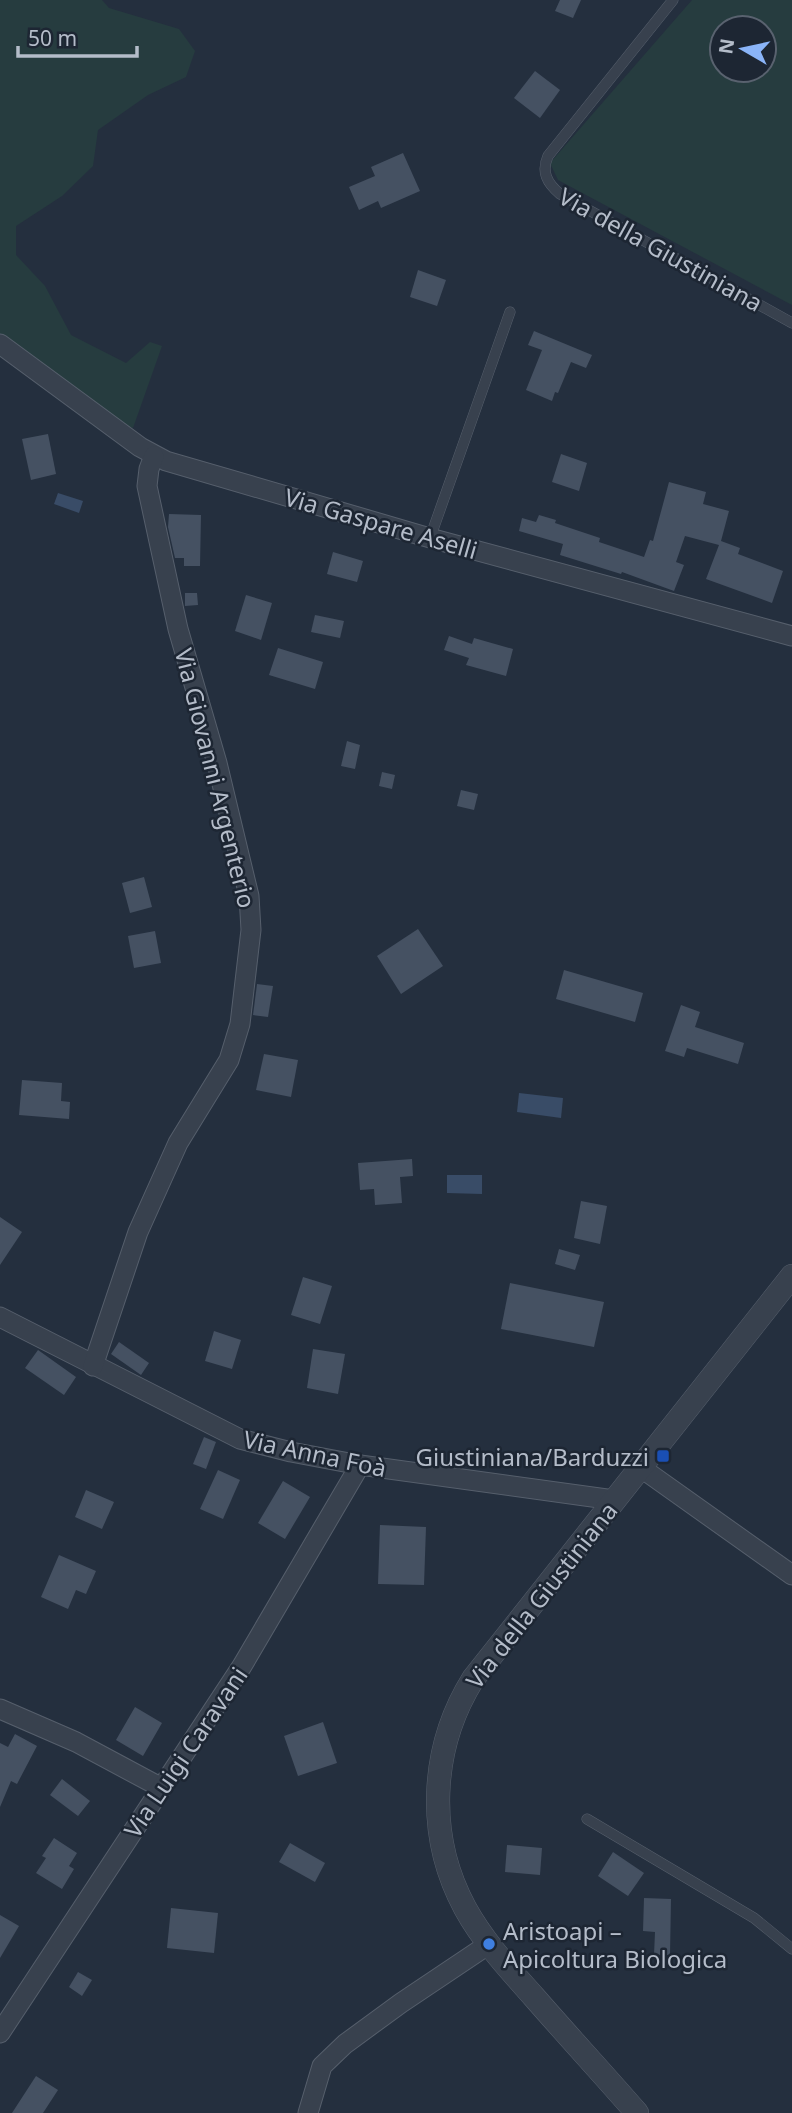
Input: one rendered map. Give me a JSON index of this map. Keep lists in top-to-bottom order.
{
  "streets": {
    "street": [
      "Via della Giustiniana",
      "Via Gaspare Aselli",
      "Via Giovanni Argenterio",
      "Via Anna Foà",
      "Via Luigi Caravani"
    ]
  },
  "crossings": [
    ["Via della Giustiniana", "Via Anna Foà"],
    ["Via Gaspare Aselli", "Via Giovanni Argenterio"],
    ["Via Giovanni Argenterio", "Via Anna Foà"],
    ["Via Anna Foà", "Via Luigi Caravani"]
  ],
  "places": {
    "transit": ["Giustiniana/Barduzzi"],
    "other": ["Aristoapi – Apicoltura Biologica"]
  },
  "scale_bar": "50 m",
  "north": "left"
}
